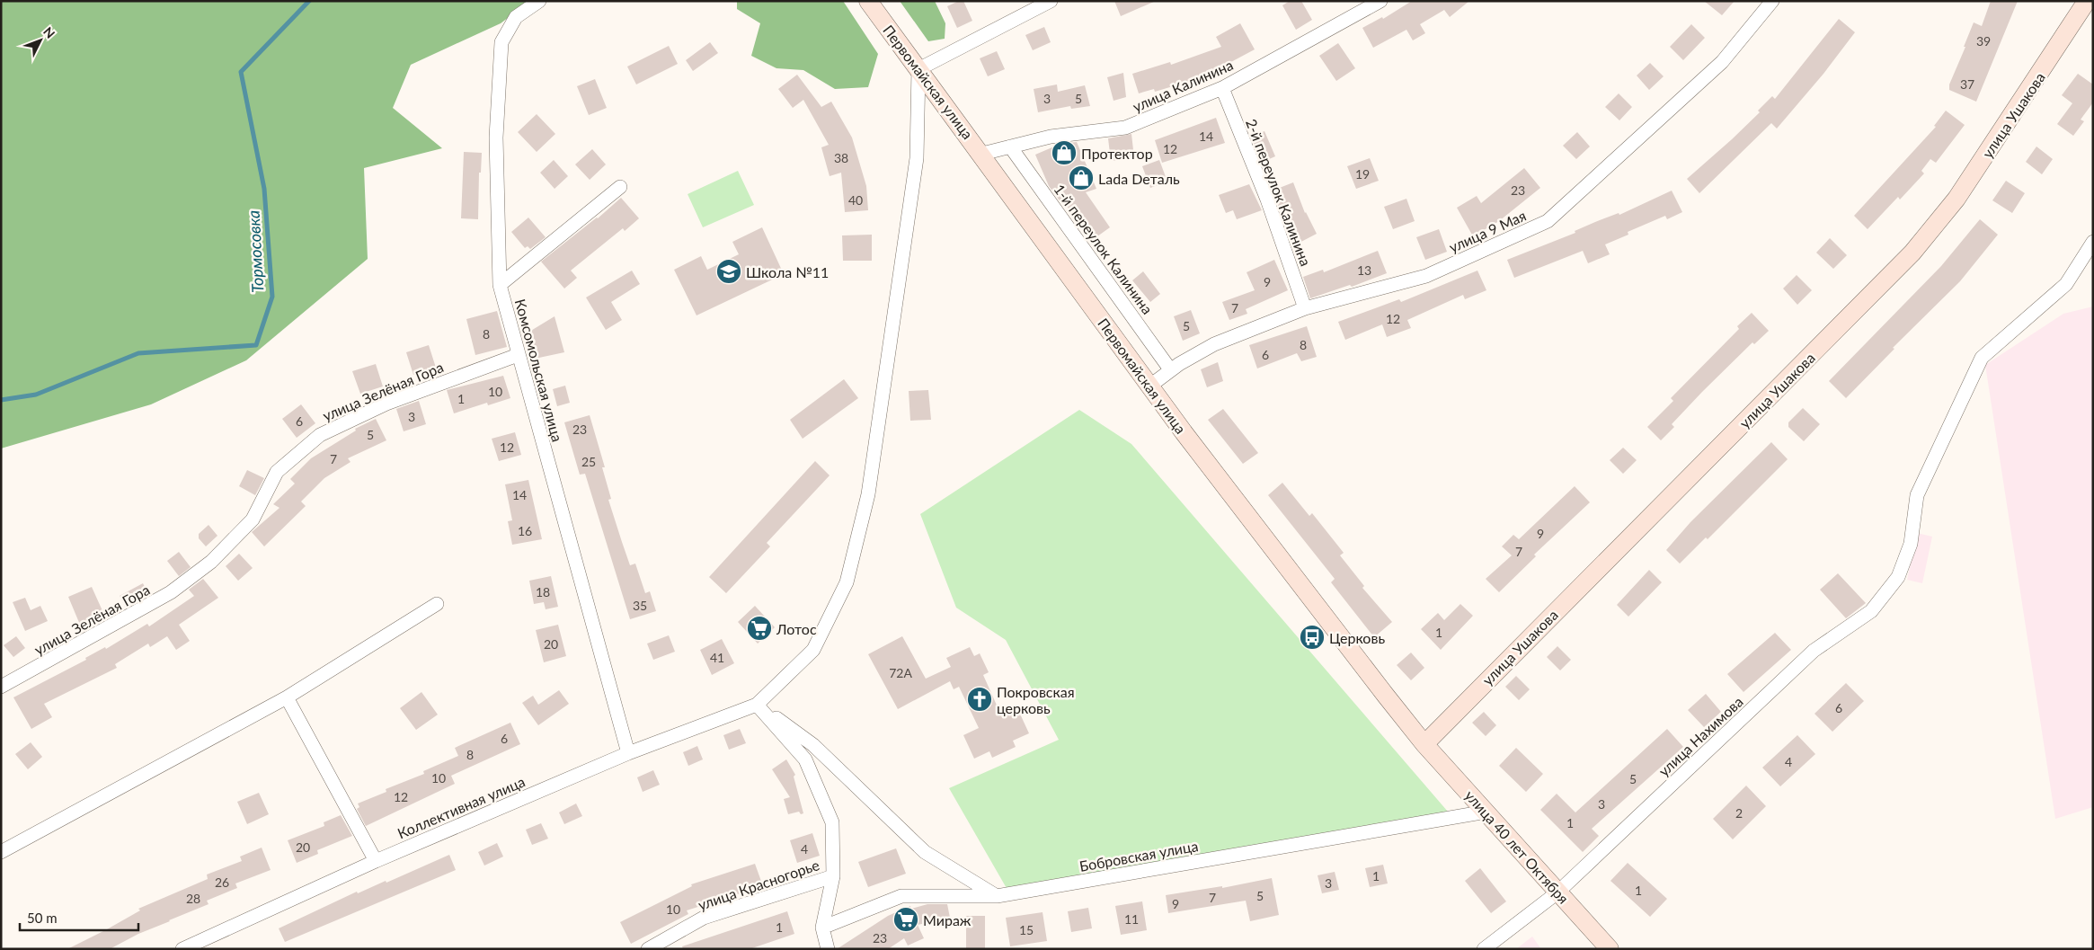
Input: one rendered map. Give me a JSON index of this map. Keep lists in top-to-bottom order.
{
  "streets": {
    "main road": ["Первомайская улица", "улица Ушакова", "улица 40 лет Октября"],
    "street": [
      "улица Калинина",
      "2-й переулок Калинина",
      "улица 9 Мая",
      "1-й переулок Калинина",
      "Комсомольская улица",
      "улица Зелёная Гора",
      "улица Нахимова",
      "Коллективная улица",
      "Бобровская улица",
      "улица Красногорье"
    ]
  },
  "crossings": [
    ["Первомайская улица", "улица Калинина"],
    ["Первомайская улица", "улица Ушакова"],
    ["Первомайская улица", "улица 9 Мая"],
    ["Первомайская улица", "улица 40 лет Октября"],
    ["улица Калинина", "2-й переулок Калинина"],
    ["улица Калинина", "1-й переулок Калинина"],
    ["улица Ушакова", "улица 40 лет Октября"],
    ["2-й переулок Калинина", "улица 9 Мая"],
    ["улица 9 Мая", "1-й переулок Калинина"],
    ["Комсомольская улица", "улица Зелёная Гора"],
    ["Комсомольская улица", "Коллективная улица"],
    ["улица Нахимова", "улица 40 лет Октября"],
    ["Коллективная улица", "улица Красногорье"],
    ["улица 40 лет Октября", "Бобровская улица"],
    ["Бобровская улица", "улица Красногорье"]
  ],
  "water": ["Тормосовка"],
  "places": {
    "shop": ["Протектор", "Lada Dеталь"],
    "school or university": ["Школа №11"],
    "supermarket": ["Лотос", "Мираж"],
    "bus stop": ["Церковь"],
    "church": ["Покровская церковь"]
  },
  "house_numbers": [
    "39",
    "37",
    "3",
    "5",
    "14",
    "12",
    "38",
    "19",
    "23",
    "40",
    "13",
    "9",
    "7",
    "12",
    "5",
    "8",
    "8",
    "6",
    "10",
    "1",
    "3",
    "6",
    "23",
    "5",
    "12",
    "7",
    "25",
    "14",
    "16",
    "9",
    "7",
    "18",
    "35",
    "1",
    "20",
    "41",
    "72А",
    "6",
    "6",
    "8",
    "4",
    "10",
    "5",
    "12",
    "3",
    "2",
    "1",
    "20",
    "4",
    "1",
    "26",
    "3",
    "1",
    "5",
    "7",
    "28",
    "9",
    "10",
    "11",
    "1",
    "15",
    "23"
  ],
  "scale_bar": "50 m",
  "north": "top right"
}
